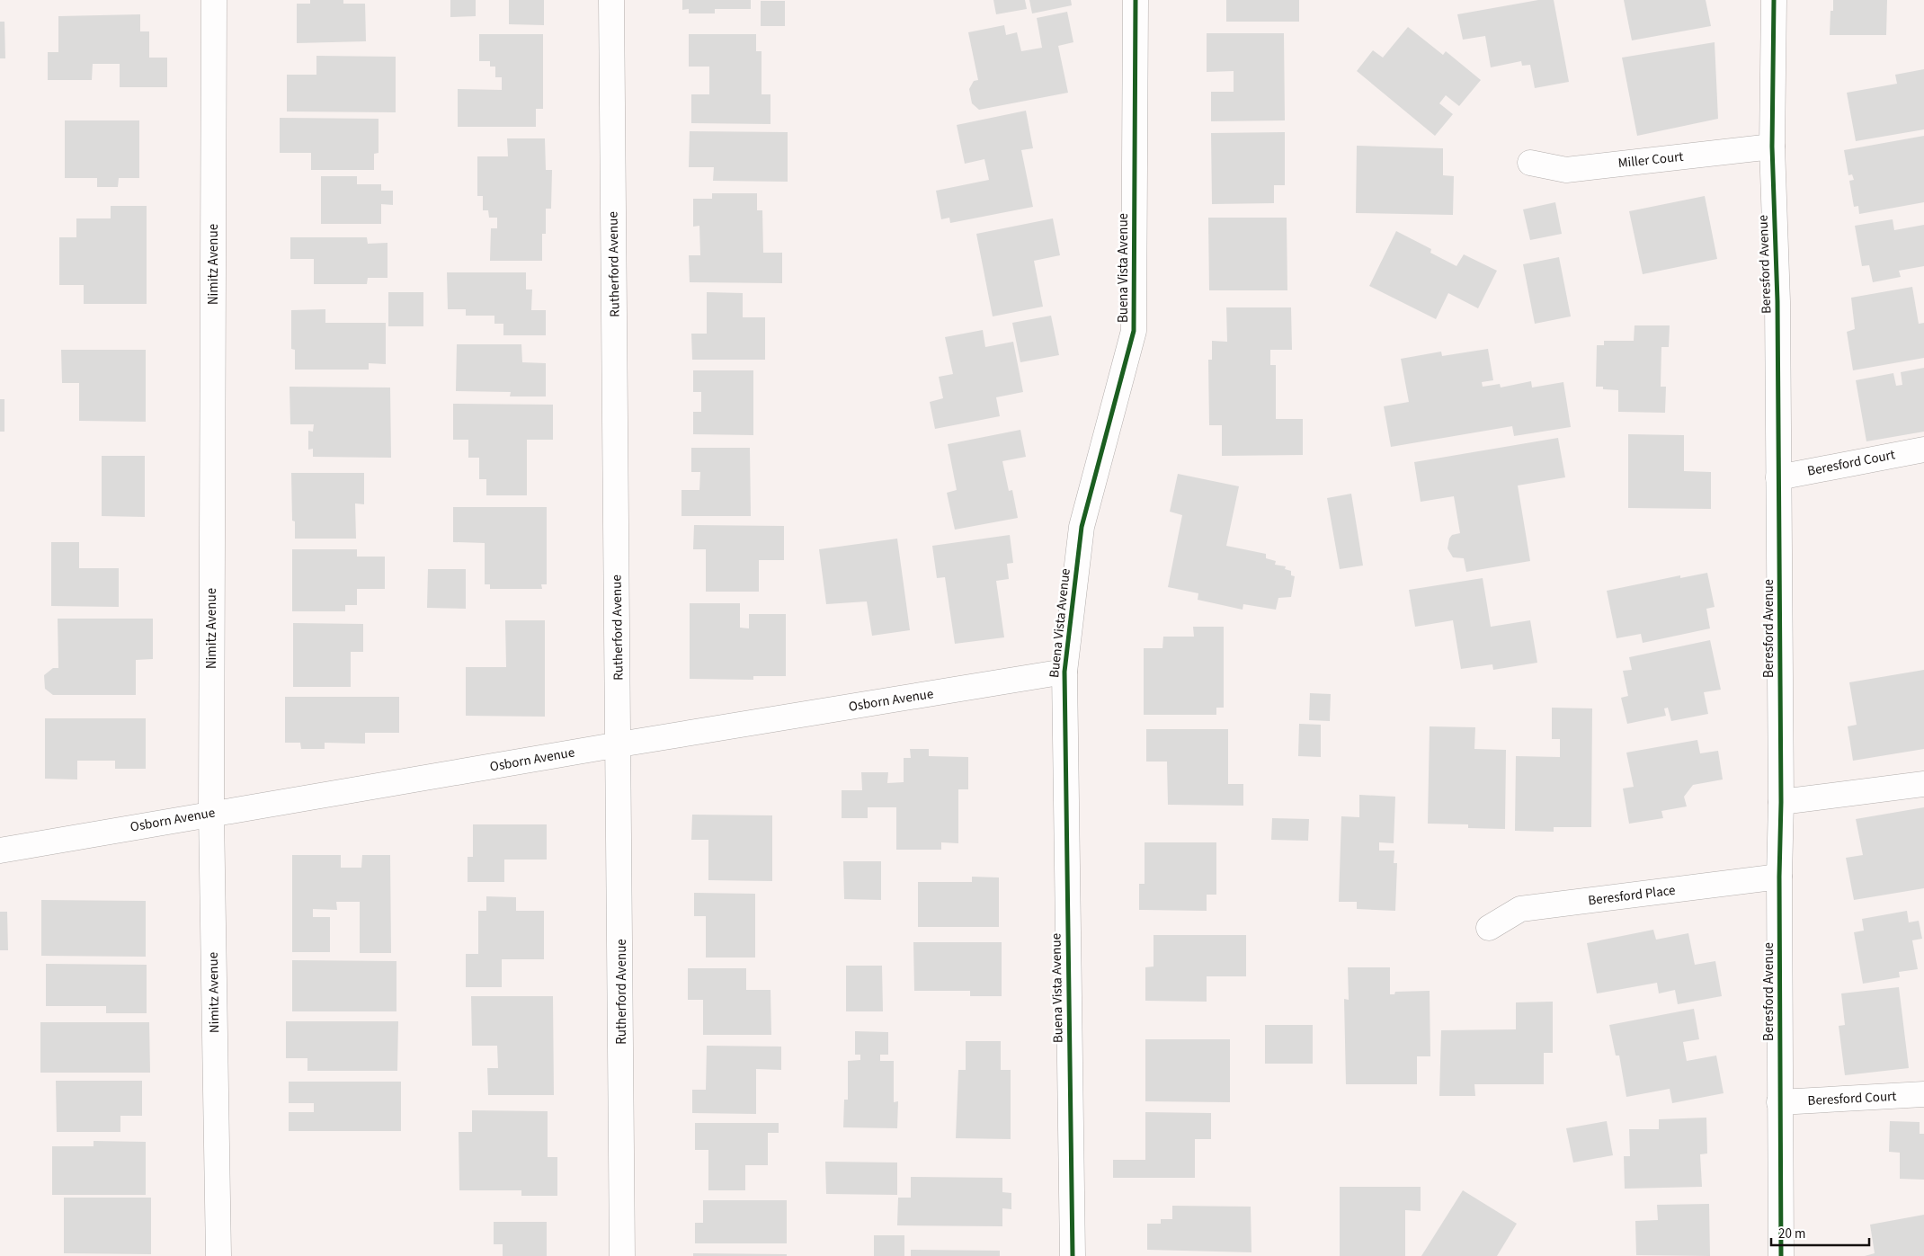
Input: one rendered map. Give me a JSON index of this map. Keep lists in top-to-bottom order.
{
  "streets": {
    "street": [
      "Miller Court",
      "Nimitz Avenue",
      "Rutherford Avenue",
      "Beresford Avenue",
      "Buena Vista Avenue",
      "Beresford Court",
      "Osborn Avenue",
      "Beresford Place"
    ]
  },
  "crossings": [
    ["Miller Court", "Beresford Avenue"],
    ["Nimitz Avenue", "Osborn Avenue"],
    ["Rutherford Avenue", "Osborn Avenue"],
    ["Beresford Avenue", "Beresford Court"],
    ["Beresford Avenue", "Beresford Place"],
    ["Buena Vista Avenue", "Osborn Avenue"]
  ],
  "scale_bar": "20 m"
}
